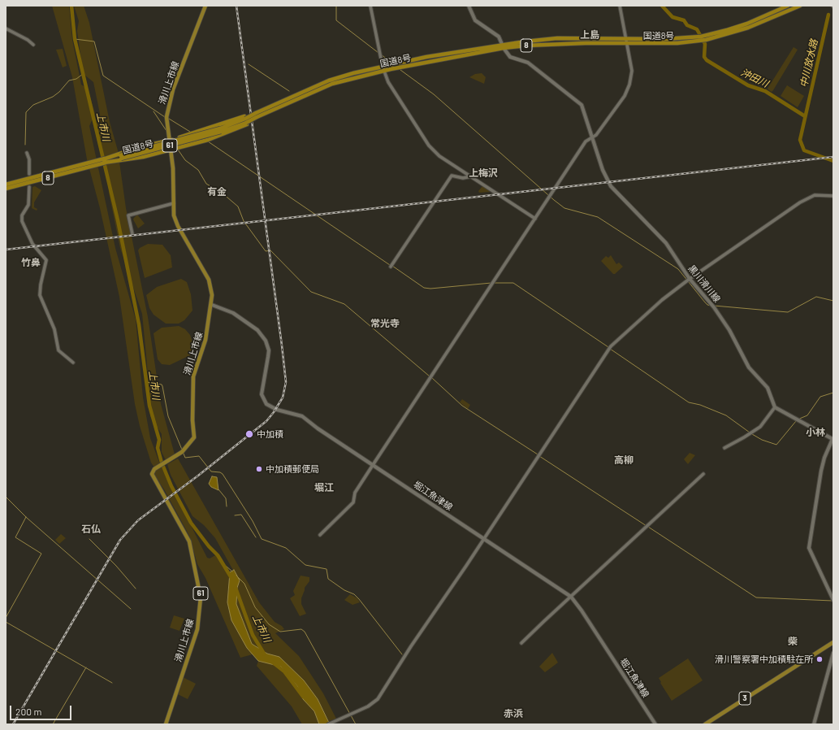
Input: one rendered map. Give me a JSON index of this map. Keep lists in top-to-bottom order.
{
  "streets": {
    "highway": ["国道8号", "8"],
    "main road": [
      "滑川上市線",
      "61",
      "黒川滑川線",
      "堀江魚津線",
      "3"
    ]
  },
  "crossings": [
    ["国道8号", "8"],
    ["国道8号", "黒川滑川線"],
    ["8", "滑川上市線"],
    ["滑川上市線", "堀江魚津線"]
  ],
  "districts": [
    "上島",
    "上梅沢",
    "有金",
    "竹鼻",
    "常光寺",
    "小林",
    "高柳",
    "堀江",
    "石仏",
    "柴",
    "赤浜"
  ],
  "water": ["中川放水路", "沖田川", "上市川"],
  "places": ["中加積", "中加積郵便局", "滑川警察署中加積駐在所"],
  "scale_bar": "200 m"
}
